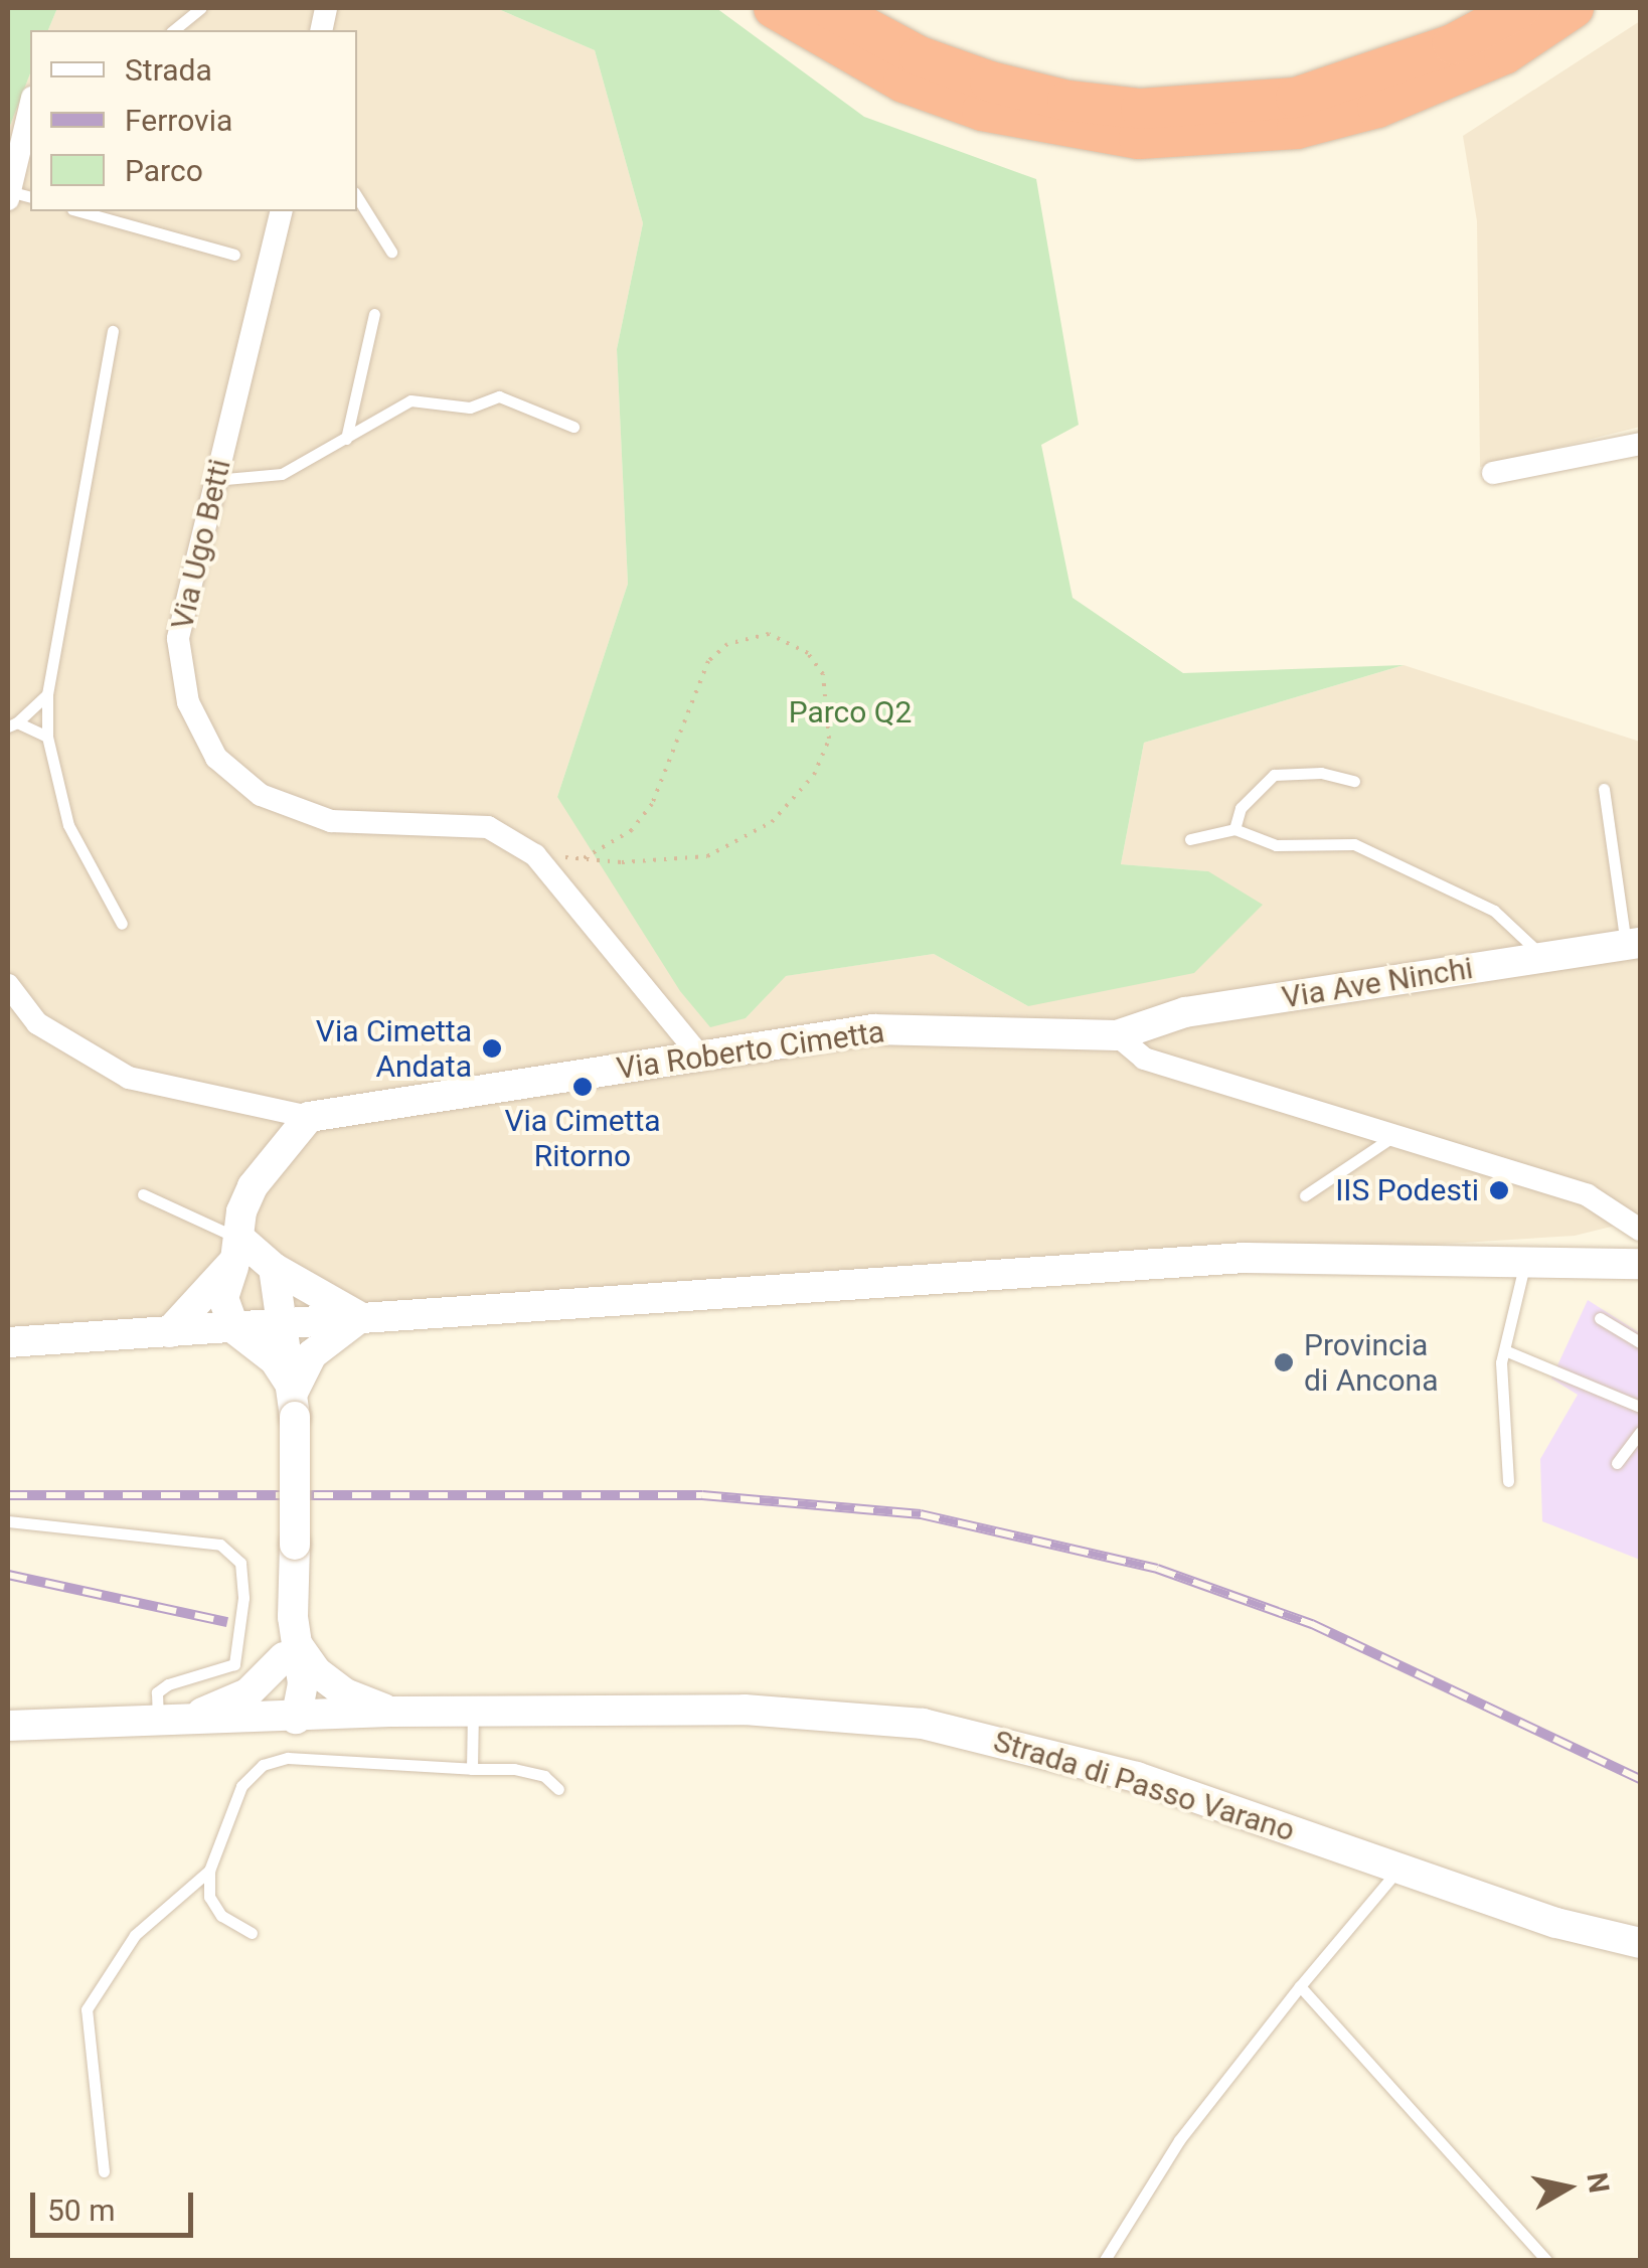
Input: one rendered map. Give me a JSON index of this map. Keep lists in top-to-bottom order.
{
  "streets": {
    "street": [
      "Via Ugo Betti",
      "Via Ave Ninchi",
      "Via Roberto Cimetta",
      "Strada di Passo Varano"
    ]
  },
  "crossings": [
    ["Via Ugo Betti", "Via Roberto Cimetta"],
    ["Via Ave Ninchi", "Via Roberto Cimetta"]
  ],
  "parks": ["Parco Q2"],
  "places": [
    "Via Cimetta Andata",
    "Via Cimetta Ritorno",
    "IIS Podesti",
    "Provincia di Ancona"
  ],
  "legend": ["Strada", "Ferrovia", "Parco"],
  "scale_bar": "50 m",
  "north": "right"
}
